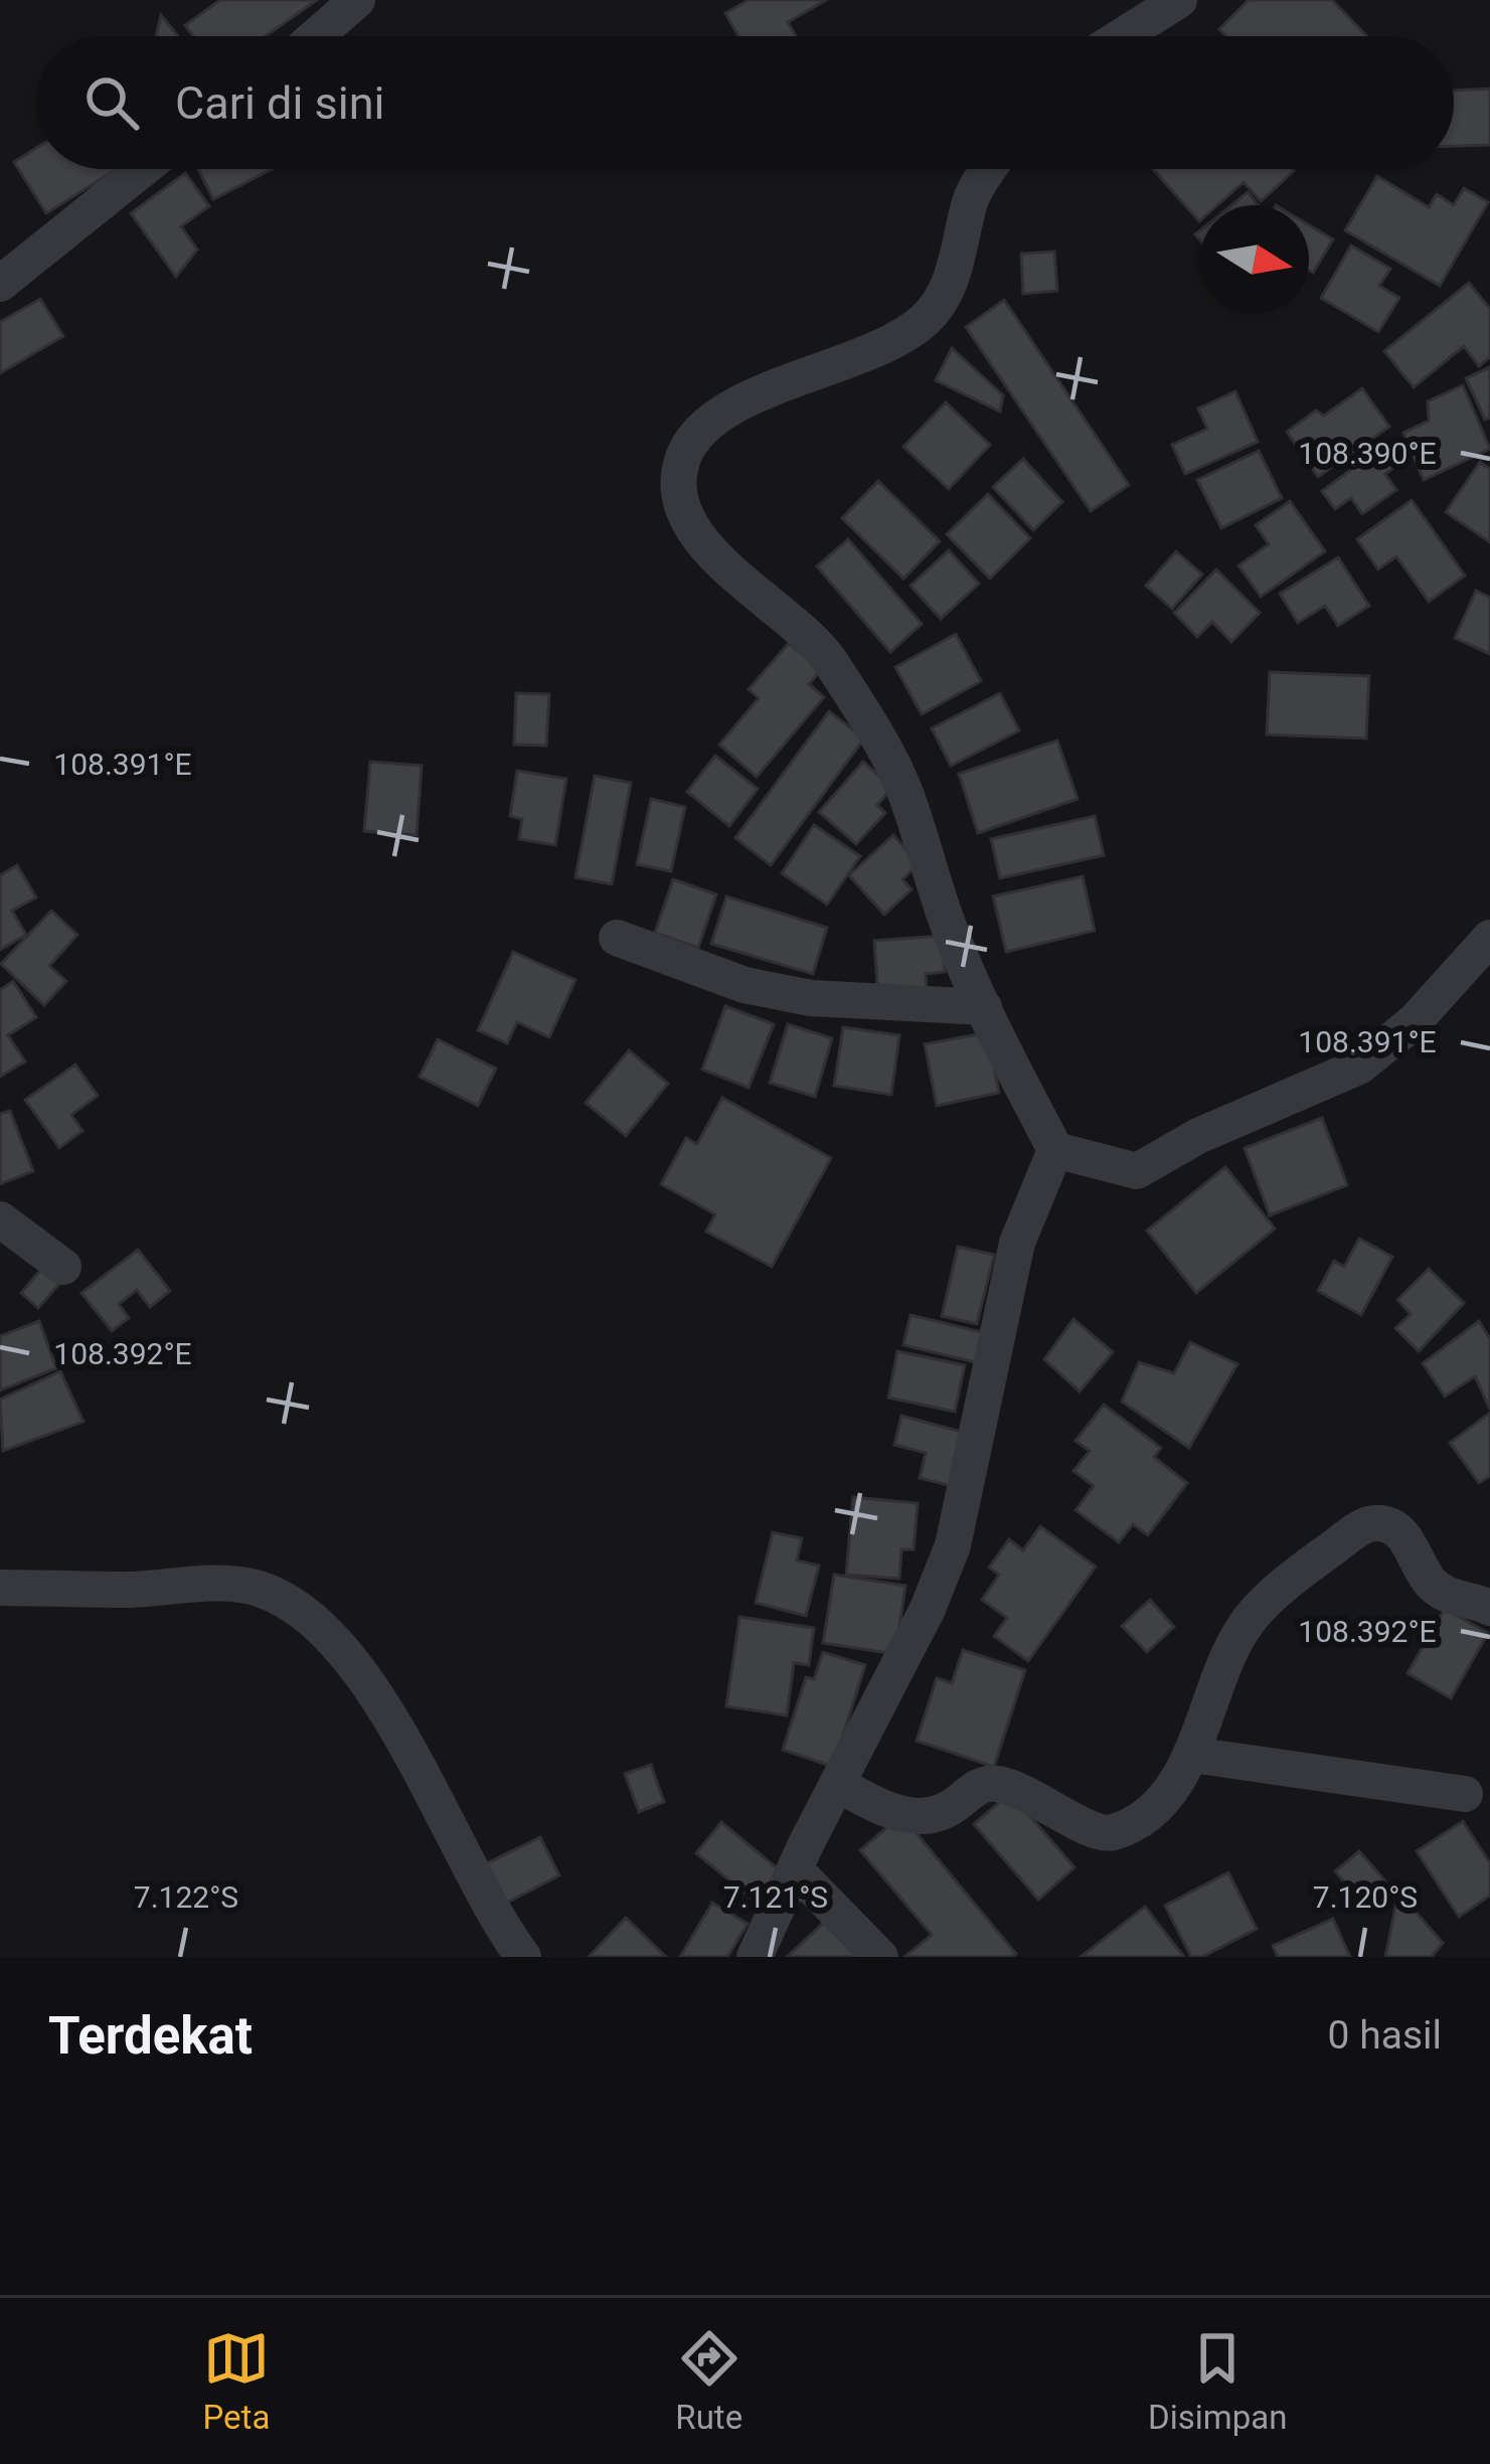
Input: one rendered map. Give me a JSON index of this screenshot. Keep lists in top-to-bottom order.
{
  "north": "right",
  "page": {
    "search": "Cari di sini",
    "heading": ["Terdekat", "0 hasil"],
    "nav": ["Peta", "Rute", "Disimpan"]
  },
  "coordinates": [
    "108.390°E",
    "108.391°E",
    "108.392°E",
    "7.122°S",
    "7.121°S",
    "7.120°S"
  ]
}
